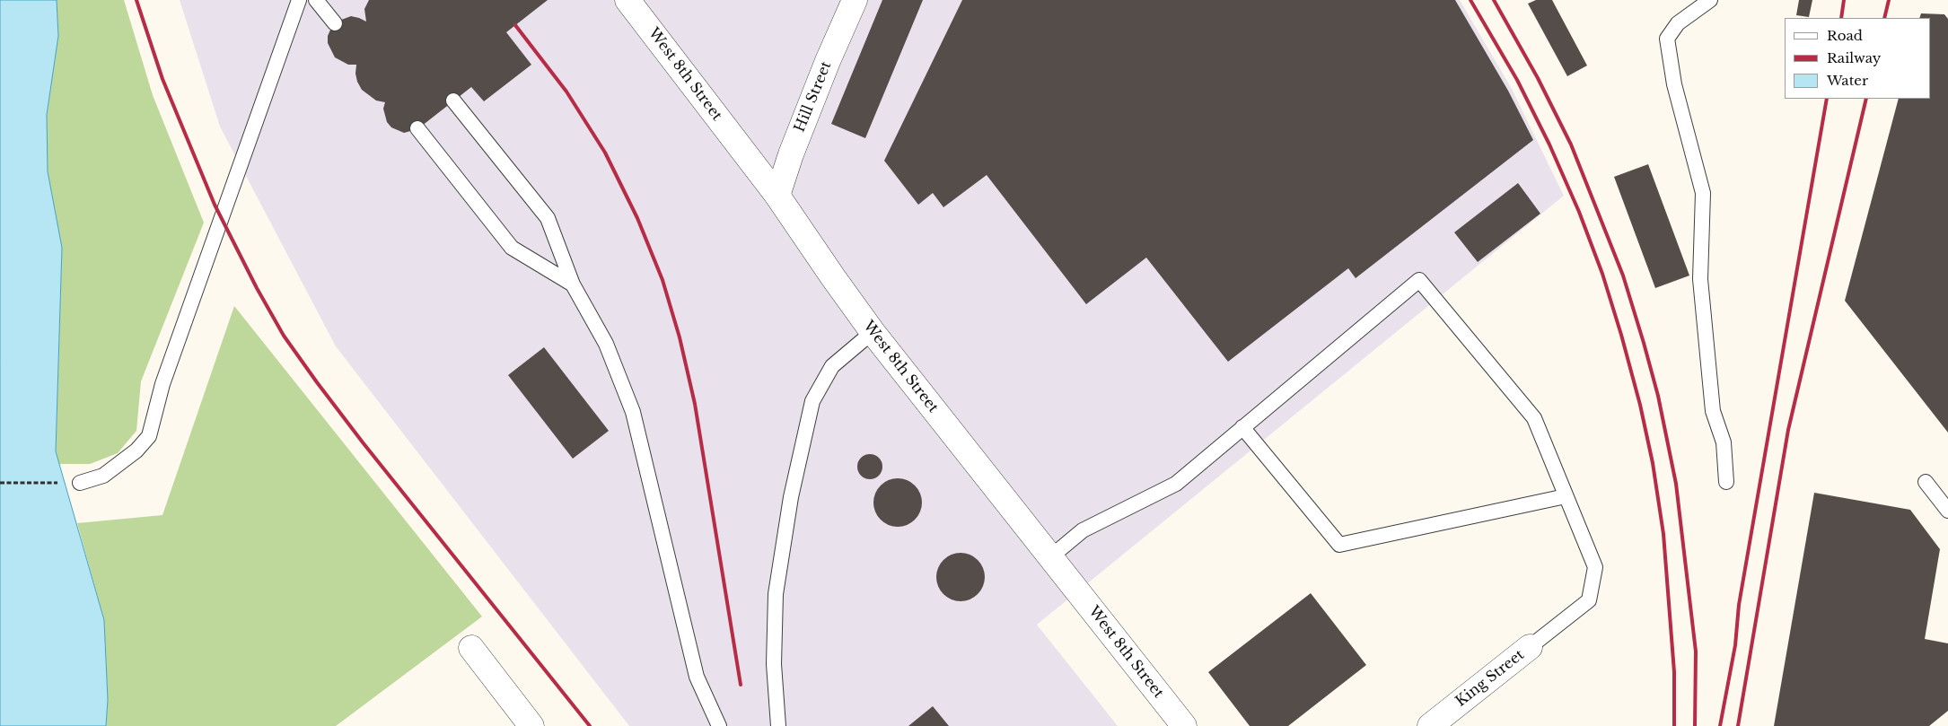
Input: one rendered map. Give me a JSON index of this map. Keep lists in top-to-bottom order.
{
  "streets": {
    "street": ["West 8th Street", "Hill Street", "King Street"]
  },
  "crossings": [
    ["West 8th Street", "Hill Street"]
  ],
  "legend": ["Road", "Railway", "Water"]
}
